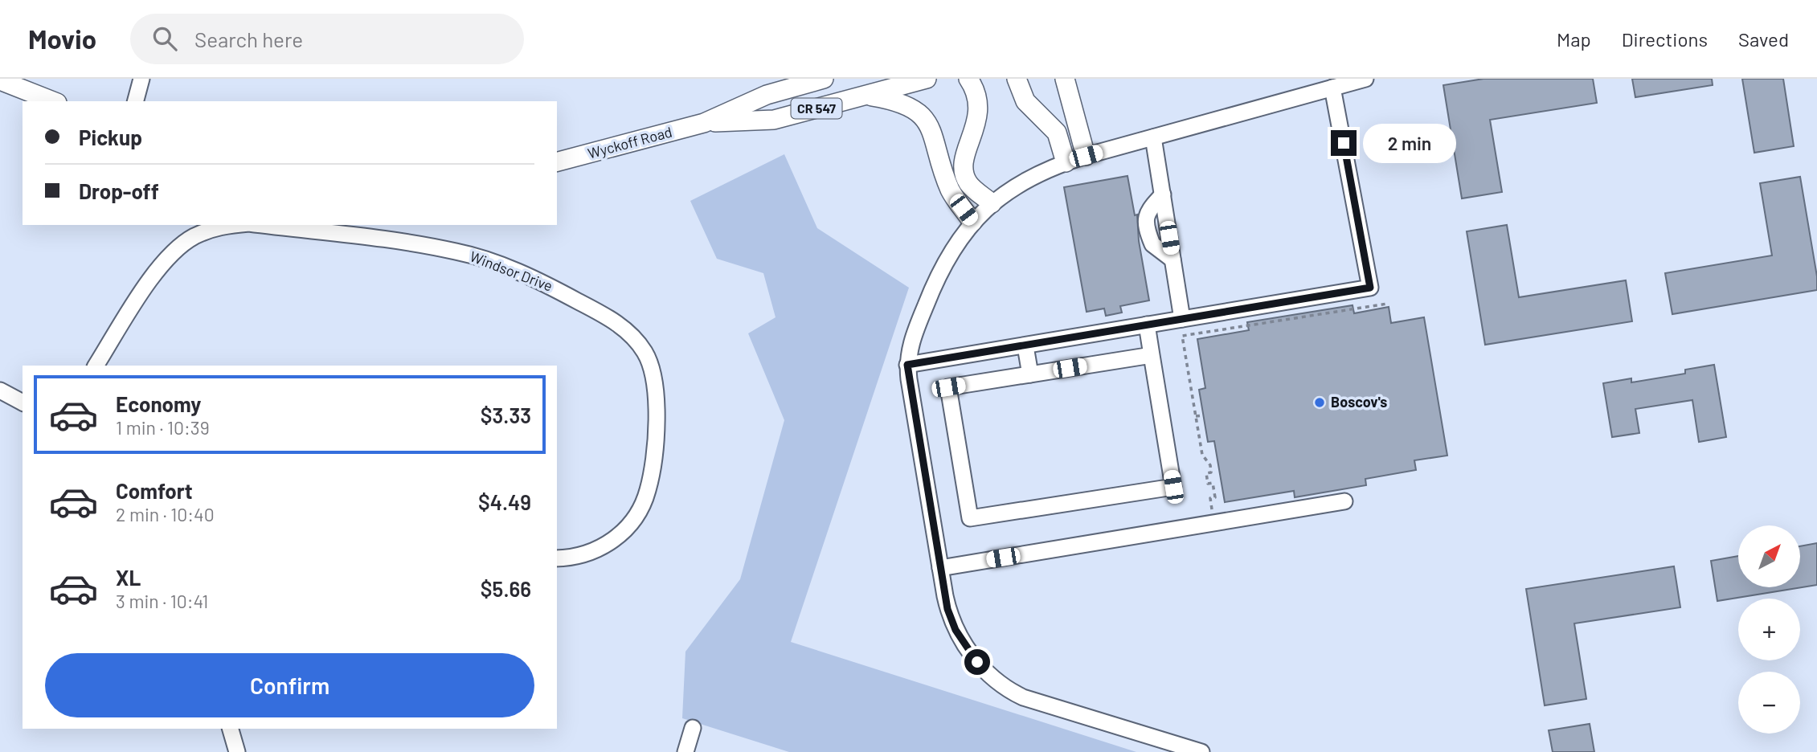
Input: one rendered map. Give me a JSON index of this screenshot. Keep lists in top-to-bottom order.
{
  "streets": {
    "main road": ["CR 547", "Wyckoff Road"],
    "street": ["Windsor Drive"]
  },
  "places": ["Boscov's"],
  "north": "top right",
  "page": {
    "header": "Movio",
    "search": "Search here",
    "nav": ["Map", "Directions", "Saved"],
    "banner": ["Pickup", "Drop-off"],
    "bubble": "2 min",
    "list": [
      {
        "name": "Economy",
        "note": "1 min · 10:39",
        "value": "$3.33"
      },
      {
        "name": "Comfort",
        "note": "2 min · 10:40",
        "value": "$4.49"
      },
      {
        "name": "XL",
        "note": "3 min · 10:41",
        "value": "$5.66"
      }
    ],
    "map_buttons": ["+", "−"],
    "buttons": "Confirm"
  }
}
